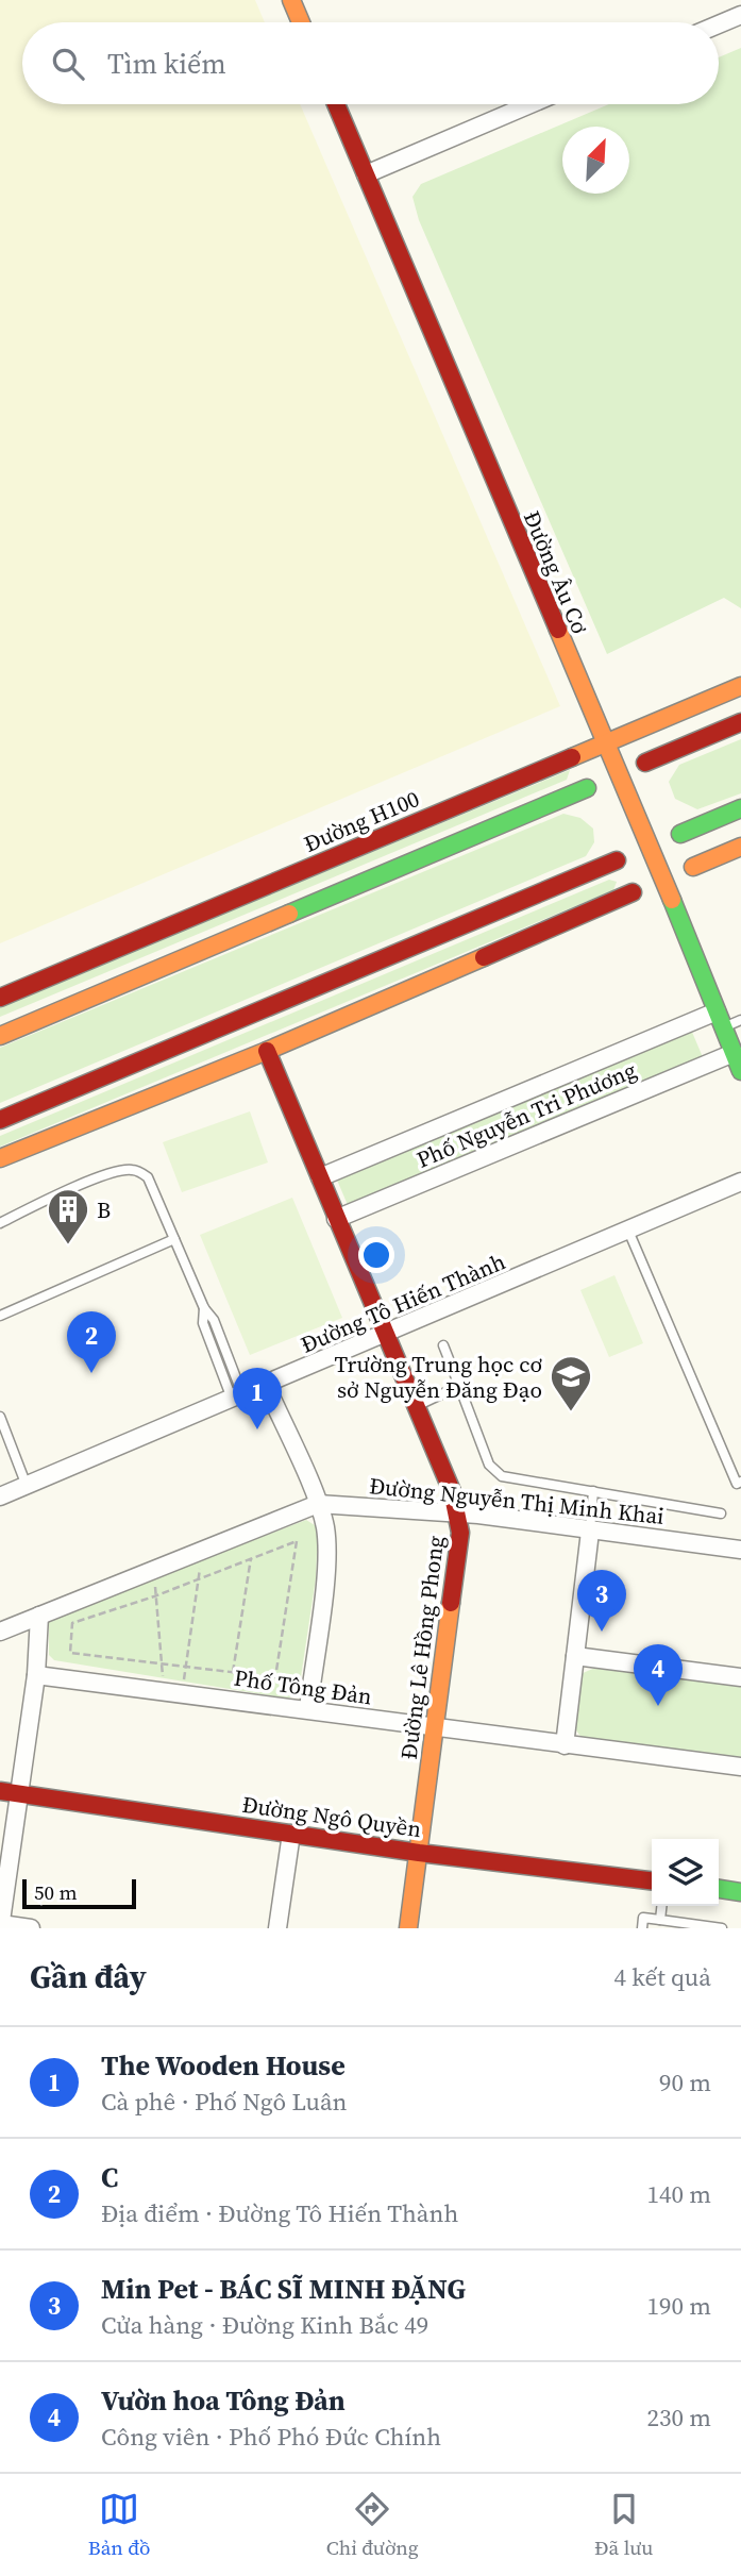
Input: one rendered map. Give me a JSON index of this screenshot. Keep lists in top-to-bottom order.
{
  "streets": {
    "main road": [
      "Đường Âu Cơ",
      "Đường H100",
      "Đường Lê Hồng Phong",
      "Đường Ngô Quyền"
    ],
    "street": [
      "Phố Nguyễn Tri Phương",
      "Đường Tô Hiến Thành",
      "Đường Nguyễn Thị Minh Khai",
      "Phố Tông Đản"
    ]
  },
  "crossings": [
    ["Đường Âu Cơ", "Đường H100"],
    ["Đường Âu Cơ", "Phố Nguyễn Tri Phương"],
    ["Phố Nguyễn Tri Phương", "Đường Lê Hồng Phong"],
    ["Đường Tô Hiến Thành", "Đường Lê Hồng Phong"],
    ["Đường Nguyễn Thị Minh Khai", "Đường Lê Hồng Phong"],
    ["Đường Lê Hồng Phong", "Phố Tông Đản"],
    ["Đường Lê Hồng Phong", "Đường Ngô Quyền"]
  ],
  "places": {
    "building": ["B"],
    "school or university": ["Trường Trung học cơ sở Nguyễn Đăng Đạo"]
  },
  "scale_bar": "50 m",
  "north": "top right",
  "page": {
    "search": "Tìm kiếm",
    "pins": [
      "2",
      "1",
      "3",
      "4"
    ],
    "scale": "50 m",
    "heading": ["Gần đây", "4 kết quả"],
    "list": [
      {
        "mark": "1",
        "name": "The Wooden House",
        "note": "Cà phê · Phố Ngô Luân",
        "value": "90 m"
      },
      {
        "mark": "2",
        "name": "C",
        "note": "Địa điểm · Đường Tô Hiến Thành",
        "value": "140 m"
      },
      {
        "mark": "3",
        "name": "Min Pet - BÁC SĨ MINH ĐẶNG",
        "note": "Cửa hàng · Đường Kinh Bắc 49",
        "value": "190 m"
      },
      {
        "mark": "4",
        "name": "Vườn hoa Tông Đản",
        "note": "Công viên · Phố Phó Đức Chính",
        "value": "230 m"
      }
    ],
    "nav": ["Bản đồ", "Chỉ đường", "Đã lưu"]
  }
}
